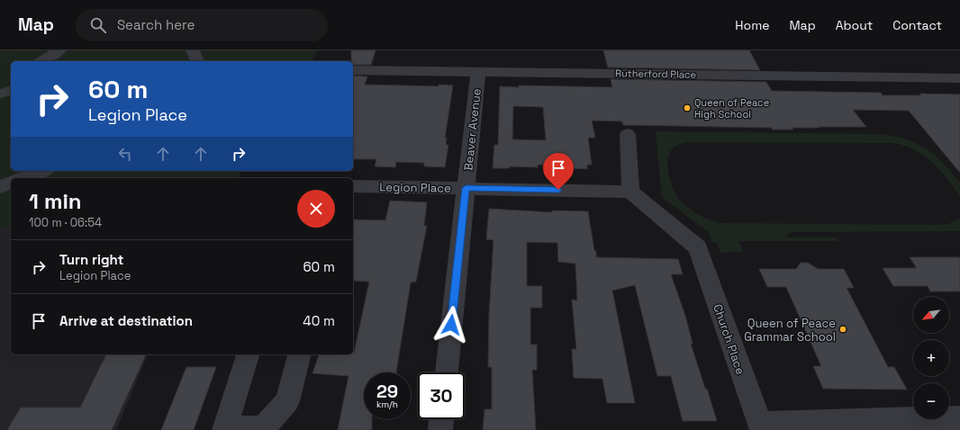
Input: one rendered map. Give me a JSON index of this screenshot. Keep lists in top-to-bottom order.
{
  "streets": {
    "street": [
      "Rutherford Place",
      "Beaver Avenue",
      "Legion Place",
      "Church Place"
    ]
  },
  "crossings": [
    ["Rutherford Place", "Beaver Avenue"],
    ["Beaver Avenue", "Legion Place"],
    ["Legion Place", "Church Place"]
  ],
  "places": ["Queen of Peace High School", "Queen of Peace Grammar School"],
  "north": "bottom left",
  "page": {
    "header": "Map",
    "search": "Search here",
    "nav": [
      "Home",
      "Map",
      "About",
      "Contact"
    ],
    "turn": ["60 m", "Legion Place"],
    "heading": ["1 min", "100 m · 06:54"],
    "list": [
      {
        "name": "Turn right",
        "note": "Legion Place",
        "value": "60 m"
      },
      {
        "name": "Arrive at destination",
        "value": "40 m"
      }
    ],
    "map_buttons": ["+", "−"],
    "speed": "29 km/h",
    "limit": "30"
  }
}
